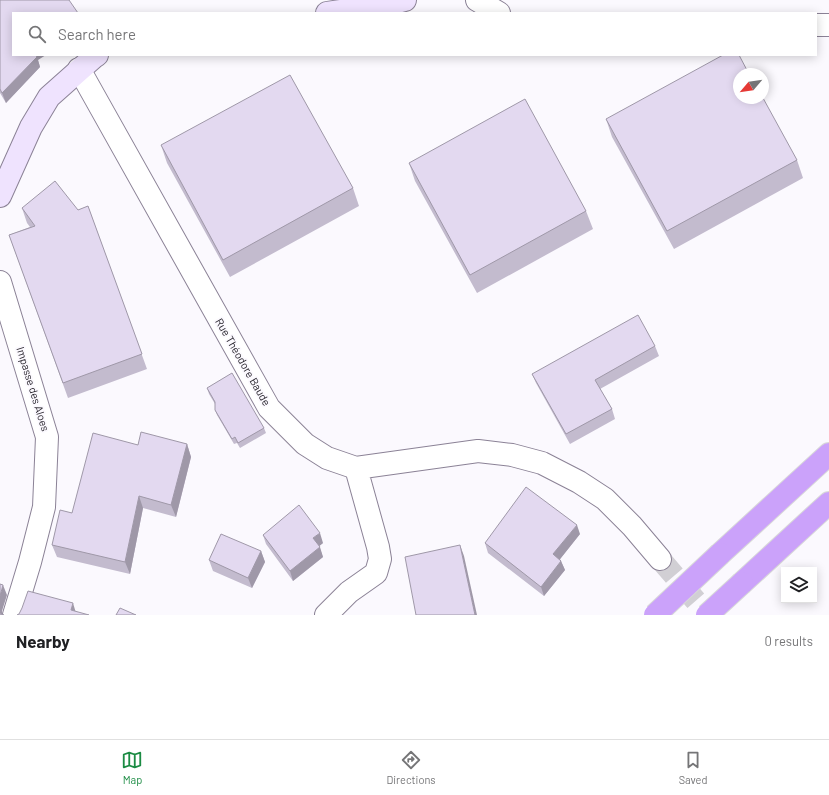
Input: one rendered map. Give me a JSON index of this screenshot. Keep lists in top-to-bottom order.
{
  "streets": {
    "street": ["Rue Théodore Baude", "Impasse des Aloes"]
  },
  "north": "bottom left",
  "page": {
    "search": "Search here",
    "heading": ["Nearby", "0 results"],
    "nav": ["Map", "Directions", "Saved"]
  }
}
